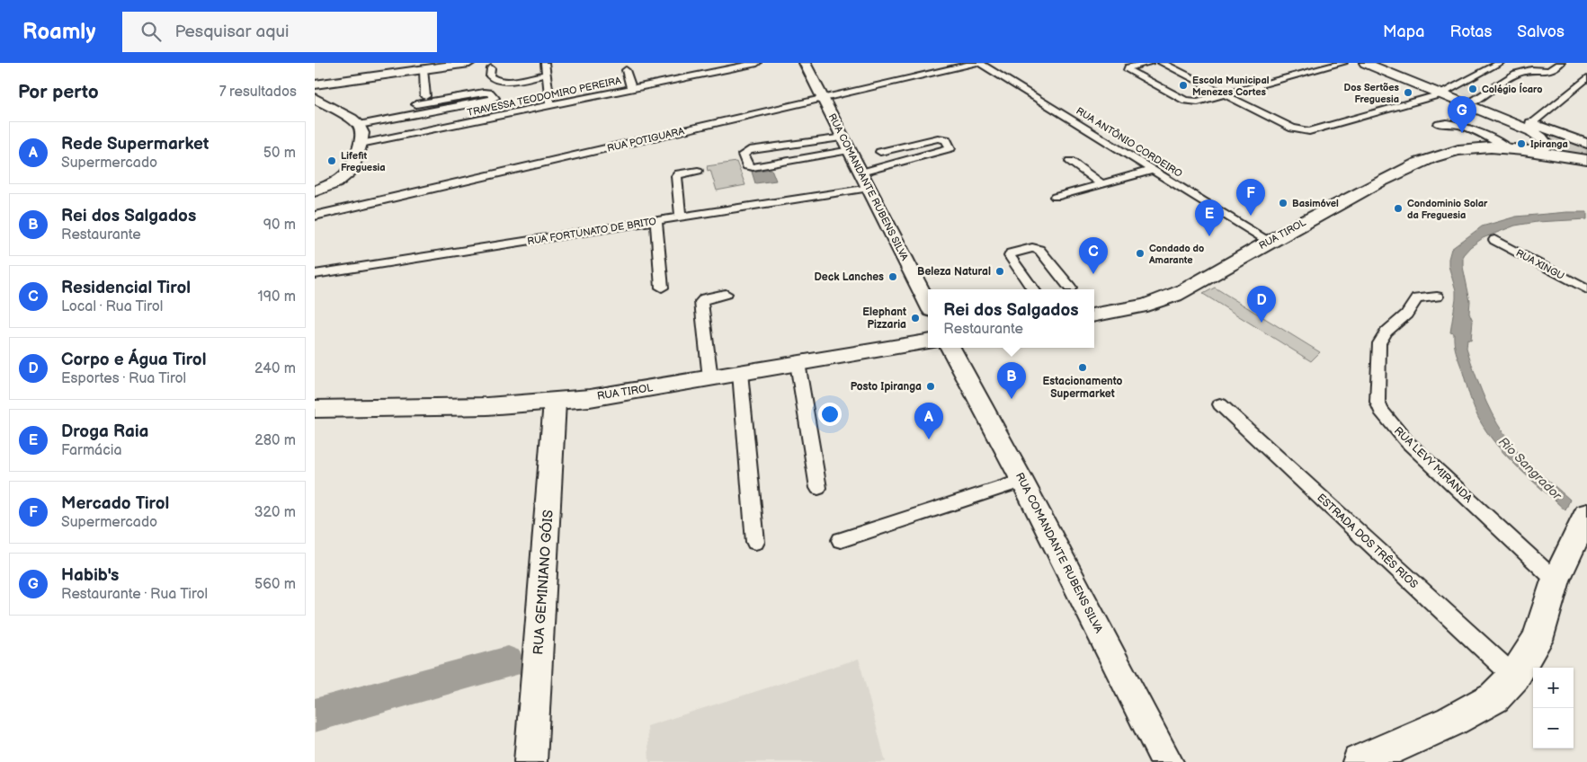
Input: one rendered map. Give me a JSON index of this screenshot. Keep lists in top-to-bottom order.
{
  "streets": {
    "main road": ["RUA TIROL"],
    "street": [
      "TRAVESSA TEODOMIRO PEREIRA",
      "RUA POTIGUARA",
      "RUA ANTÔNIO CORDEIRO",
      "RUA COMANDANTE RUBENS SILVA",
      "RUA FORTUNATO DE BRITO",
      "RUA XINGU",
      "RUA LEVY MIRANDA",
      "ESTRADA DOS TRÊS RIOS",
      "RUA GEMINIANO GÓIS"
    ]
  },
  "crossings": [
    ["RUA POTIGUARA", "RUA ANTÔNIO CORDEIRO"],
    ["RUA POTIGUARA", "RUA COMANDANTE RUBENS SILVA"],
    ["RUA ANTÔNIO CORDEIRO", "RUA TIROL"],
    ["RUA COMANDANTE RUBENS SILVA", "RUA FORTUNATO DE BRITO"],
    ["RUA TIROL", "RUA GEMINIANO GÓIS"]
  ],
  "water": ["Rio Sangrador"],
  "places": [
    "Escola Municipal Menezes Cortes",
    "Colégio Ícaro",
    "Dos Sertões Freguesia",
    "Ipiranga",
    "Lifefit Freguesia",
    "Basimóvel",
    "Condominio Solar da Freguesia",
    "Condado do Amarante",
    "Beleza Natural",
    "Deck Lanches",
    "Elephant Pizzaria",
    "Estacionamento Supermarket",
    "Posto Ipiranga"
  ],
  "page": {
    "header": "Roamly",
    "search": "Pesquisar aqui",
    "nav": ["Mapa", "Rotas", "Salvos"],
    "heading": ["Por perto", "7 resultados"],
    "pins": [
      "G",
      "F",
      "E",
      "C",
      "D",
      "B",
      "A"
    ],
    "list": [
      {
        "mark": "A",
        "name": "Rede Supermarket",
        "note": "Supermercado",
        "value": "50 m"
      },
      {
        "mark": "B",
        "name": "Rei dos Salgados",
        "note": "Restaurante",
        "value": "90 m"
      },
      {
        "mark": "C",
        "name": "Residencial Tirol",
        "note": "Local · Rua Tirol",
        "value": "190 m"
      },
      {
        "mark": "D",
        "name": "Corpo e Água Tirol",
        "note": "Esportes · Rua Tirol",
        "value": "240 m"
      },
      {
        "mark": "E",
        "name": "Droga Raia",
        "note": "Farmácia",
        "value": "280 m"
      },
      {
        "mark": "F",
        "name": "Mercado Tirol",
        "note": "Supermercado",
        "value": "320 m"
      },
      {
        "mark": "G",
        "name": "Habib's",
        "note": "Restaurante · Rua Tirol",
        "value": "560 m"
      }
    ],
    "popup": ["Rei dos Salgados", "Restaurante"],
    "map_buttons": ["+", "−"]
  }
}
